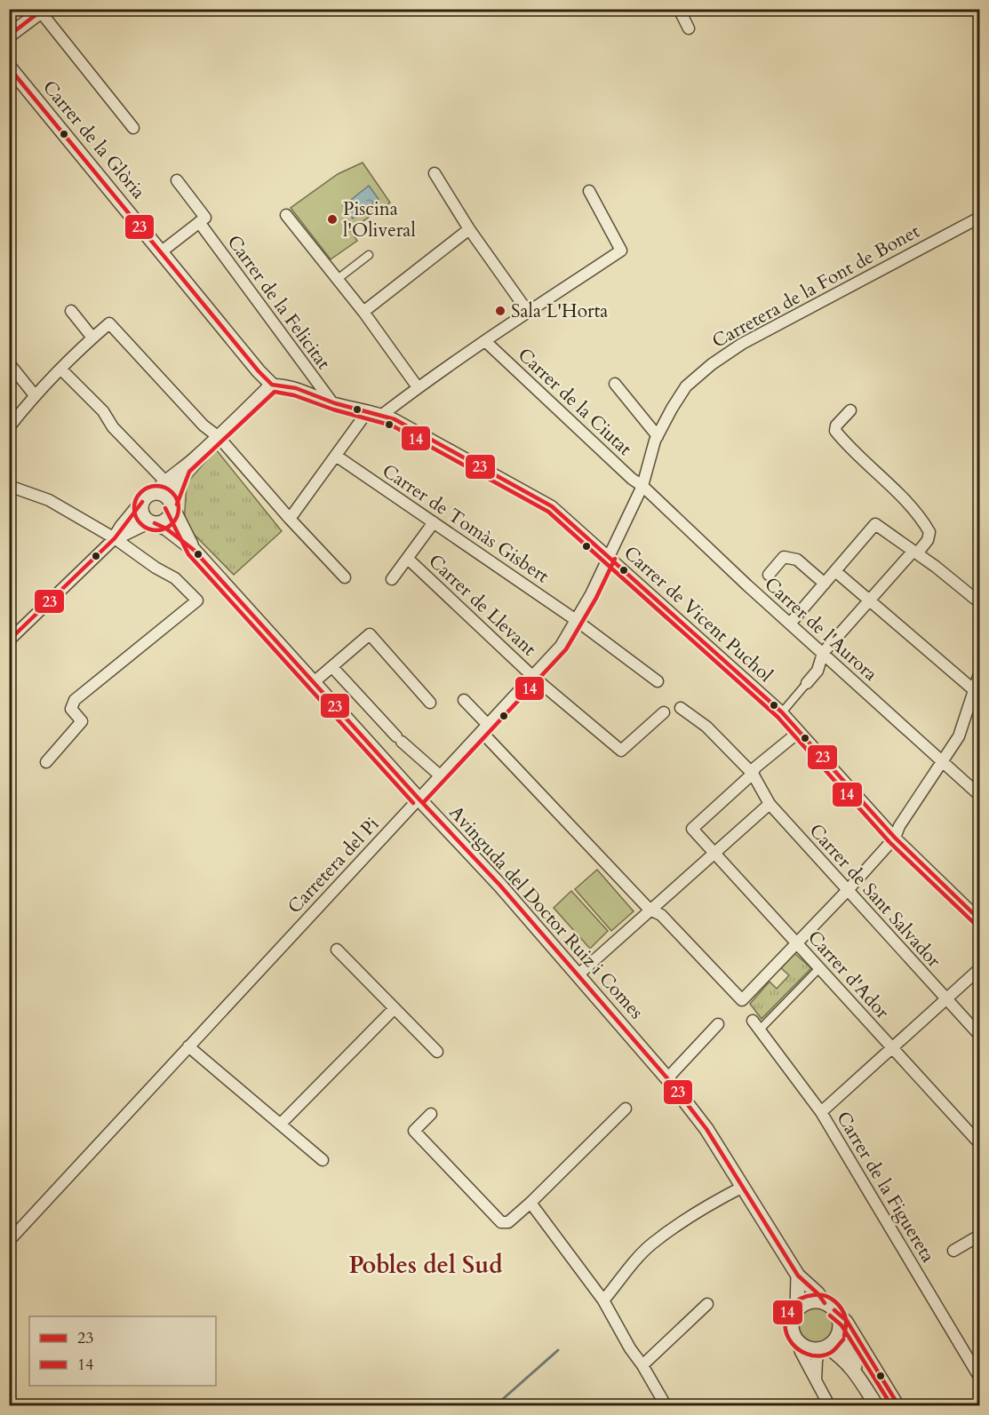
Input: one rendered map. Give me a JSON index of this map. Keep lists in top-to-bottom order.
{
  "streets": {
    "street": [
      "Carrer de la Glòria",
      "Carretera de la Font de Bonet",
      "Carrer de la Felicitat",
      "Carrer de la Ciutat",
      "Carrer de Tomàs Gisbert",
      "Carrer de Llevant",
      "Carrer de Vicent Puchol",
      "Carrer de l'Aurora",
      "Carretera del Pi",
      "Carrer de Sant Salvador",
      "Avinguda del Doctor Ruiz i Comes",
      "Carrer d'Ador",
      "Carrer de la Figuereta"
    ]
  },
  "crossings": [
    ["Carrer de la Glòria", "Carrer de Vicent Puchol"],
    ["Carretera de la Font de Bonet", "Carrer de la Ciutat"],
    ["Carretera de la Font de Bonet", "Carrer de l'Aurora"],
    ["Carretera de la Font de Bonet", "Carretera del Pi"],
    ["Carrer de la Felicitat", "Carrer de Vicent Puchol"],
    ["Carrer de la Ciutat", "Carrer de l'Aurora"],
    ["Carrer de la Ciutat", "Carretera del Pi"],
    ["Carrer de Tomàs Gisbert", "Carretera del Pi"],
    ["Carrer de Llevant", "Carretera del Pi"],
    ["Carrer de Vicent Puchol", "Carretera del Pi"],
    ["Carrer de l'Aurora", "Carretera del Pi"],
    ["Carretera del Pi", "Avinguda del Doctor Ruiz i Comes"],
    ["Carrer de Sant Salvador", "Carrer d'Ador"]
  ],
  "districts": ["Pobles del Sud"],
  "places": ["Piscina l'Oliveral", "Sala L'Horta"],
  "lines": ["transit line 23", "transit line 14"],
  "legend": ["23", "14"]
}
